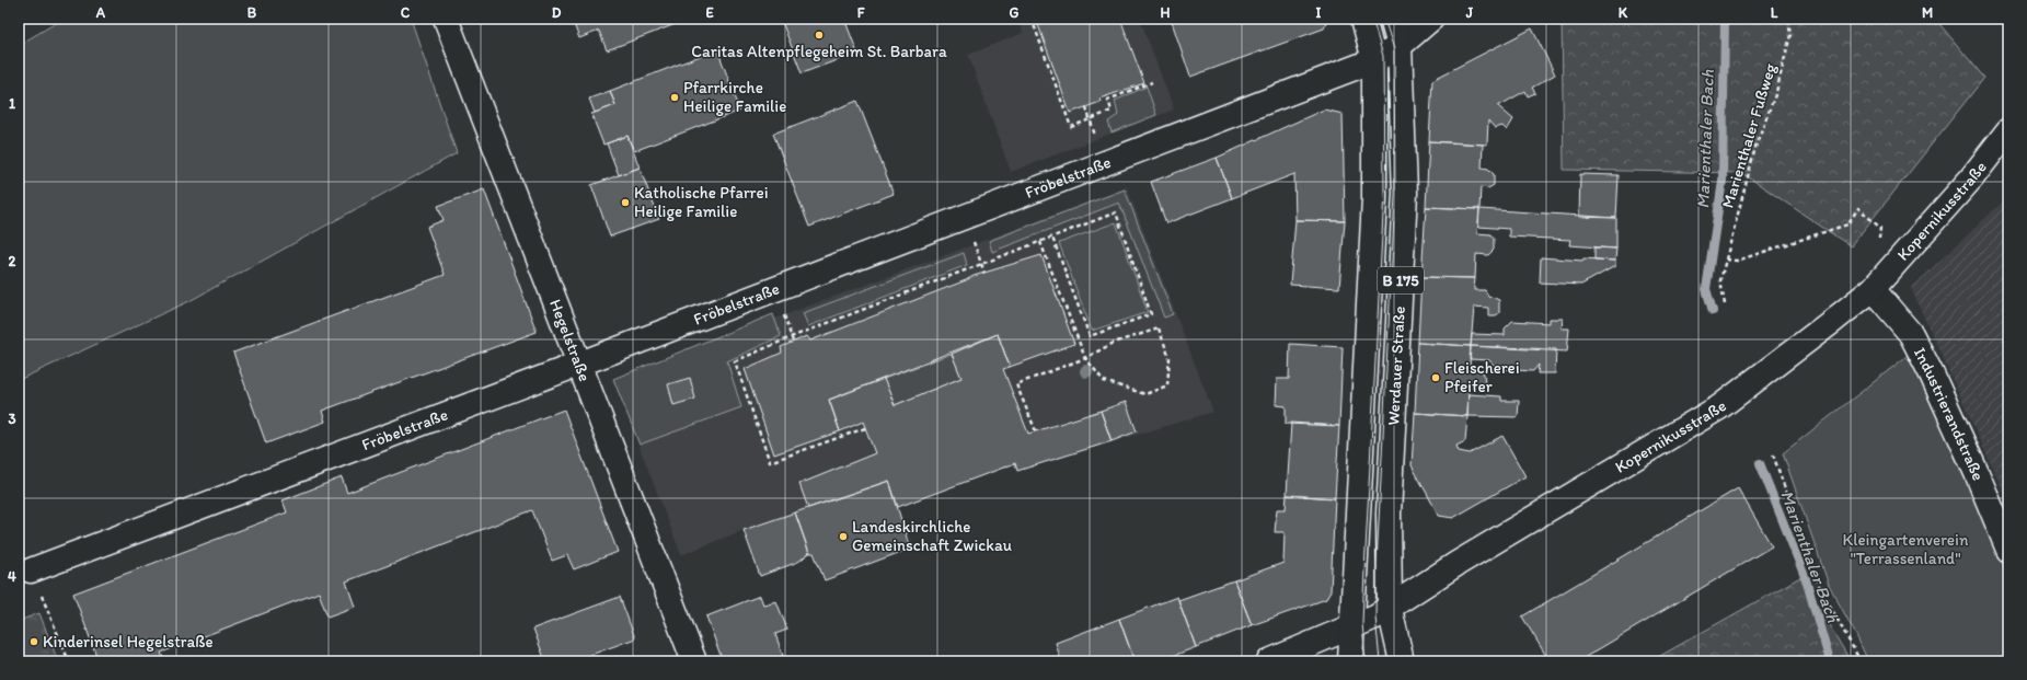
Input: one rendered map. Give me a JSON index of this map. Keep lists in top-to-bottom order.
{
  "streets": {
    "street": [
      "Fröbelstraße",
      "Kopernikusstraße",
      "B 175",
      "Hegelstraße",
      "Werdauer Straße",
      "Industrierandstraße"
    ],
    "path": ["Marienthaler Fußweg"]
  },
  "crossings": [
    ["Fröbelstraße", "Hegelstraße"],
    ["Fröbelstraße", "Werdauer Straße"],
    ["Kopernikusstraße", "Werdauer Straße"],
    ["Kopernikusstraße", "Industrierandstraße"]
  ],
  "water": ["Marienthaler Bach"],
  "parks": ["Kleingartenverein \"Terrassenland\""],
  "places": [
    "Caritas Altenpflegeheim St. Barbara",
    "Pfarrkirche Heilige Familie",
    "Katholische Pfarrei Heilige Familie",
    "Fleischerei Pfeifer",
    "Landeskirchliche Gemeinschaft Zwickau",
    "Kinderinsel Hegelstraße"
  ],
  "grid": {
    "columns": [
      "A",
      "B",
      "C",
      "D",
      "E",
      "F",
      "G",
      "H",
      "I",
      "J",
      "K",
      "L",
      "M"
    ],
    "rows": [
      "1",
      "2",
      "3",
      "4"
    ]
  }
}
